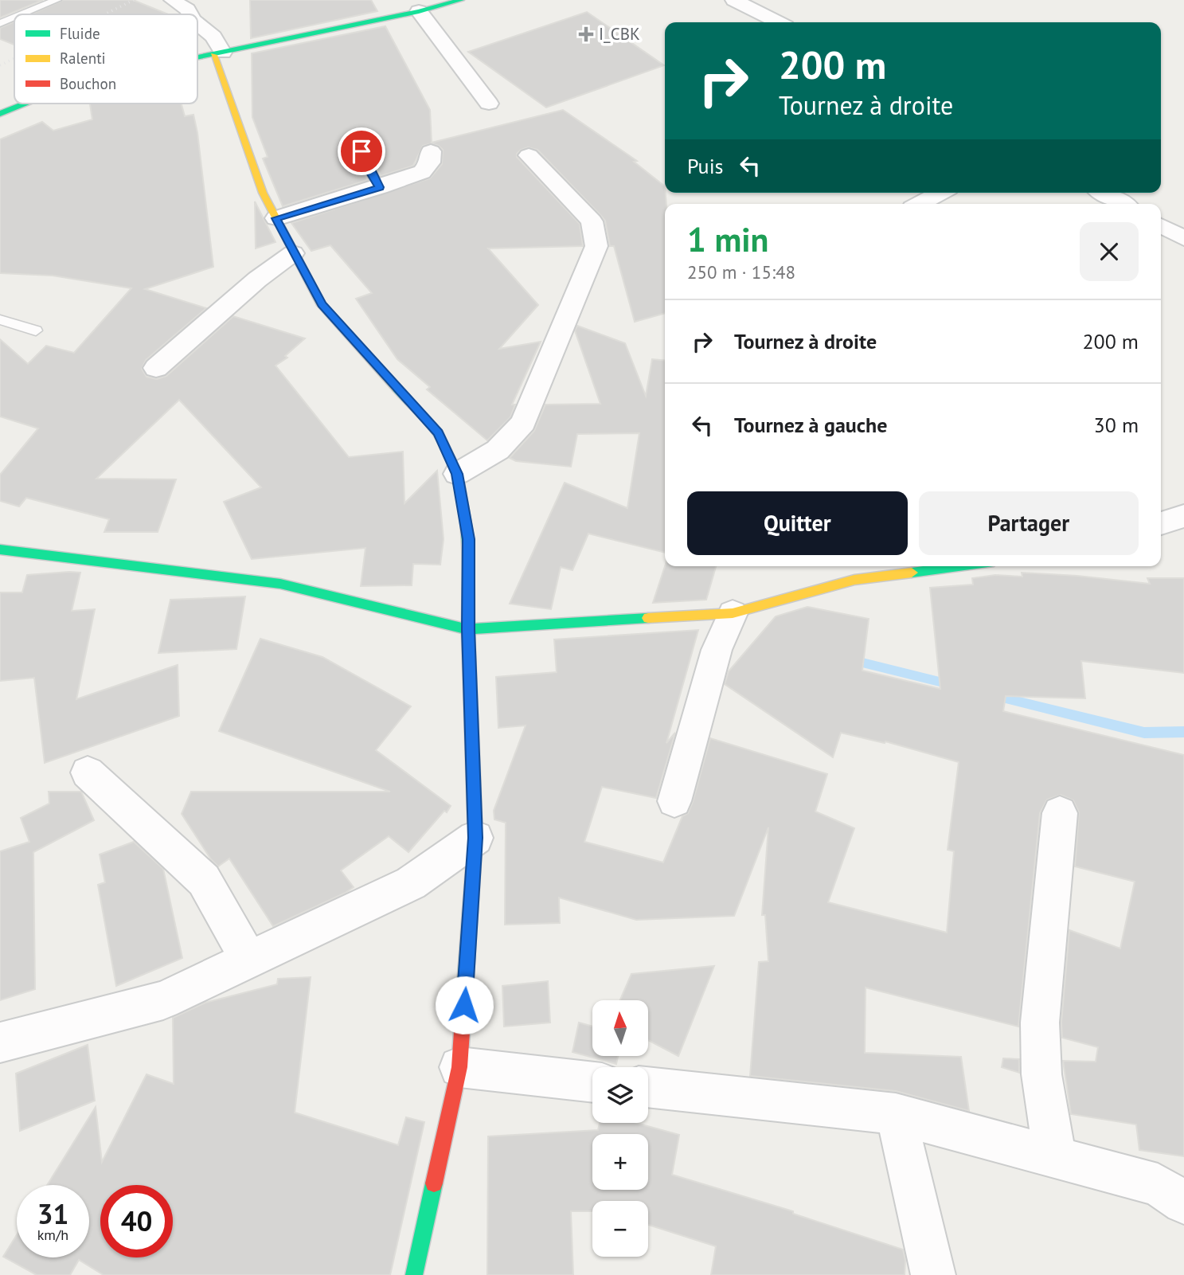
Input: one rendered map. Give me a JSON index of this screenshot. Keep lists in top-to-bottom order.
{
  "places": {
    "health": ["I_CBK"]
  },
  "legend": ["Fluide", "Ralenti", "Bouchon"],
  "north": "top",
  "page": {
    "turn": ["200 m", "Tournez à droite"],
    "then": "Puis",
    "heading": ["1 min", "250 m · 15:48"],
    "list": [
      {
        "name": "Tournez à droite",
        "value": "200 m"
      },
      {
        "name": "Tournez à gauche",
        "value": "30 m"
      }
    ],
    "buttons": ["Quitter", "Partager"],
    "map_buttons": ["+", "−"],
    "speed": "31 km/h",
    "limit": "40"
  }
}
